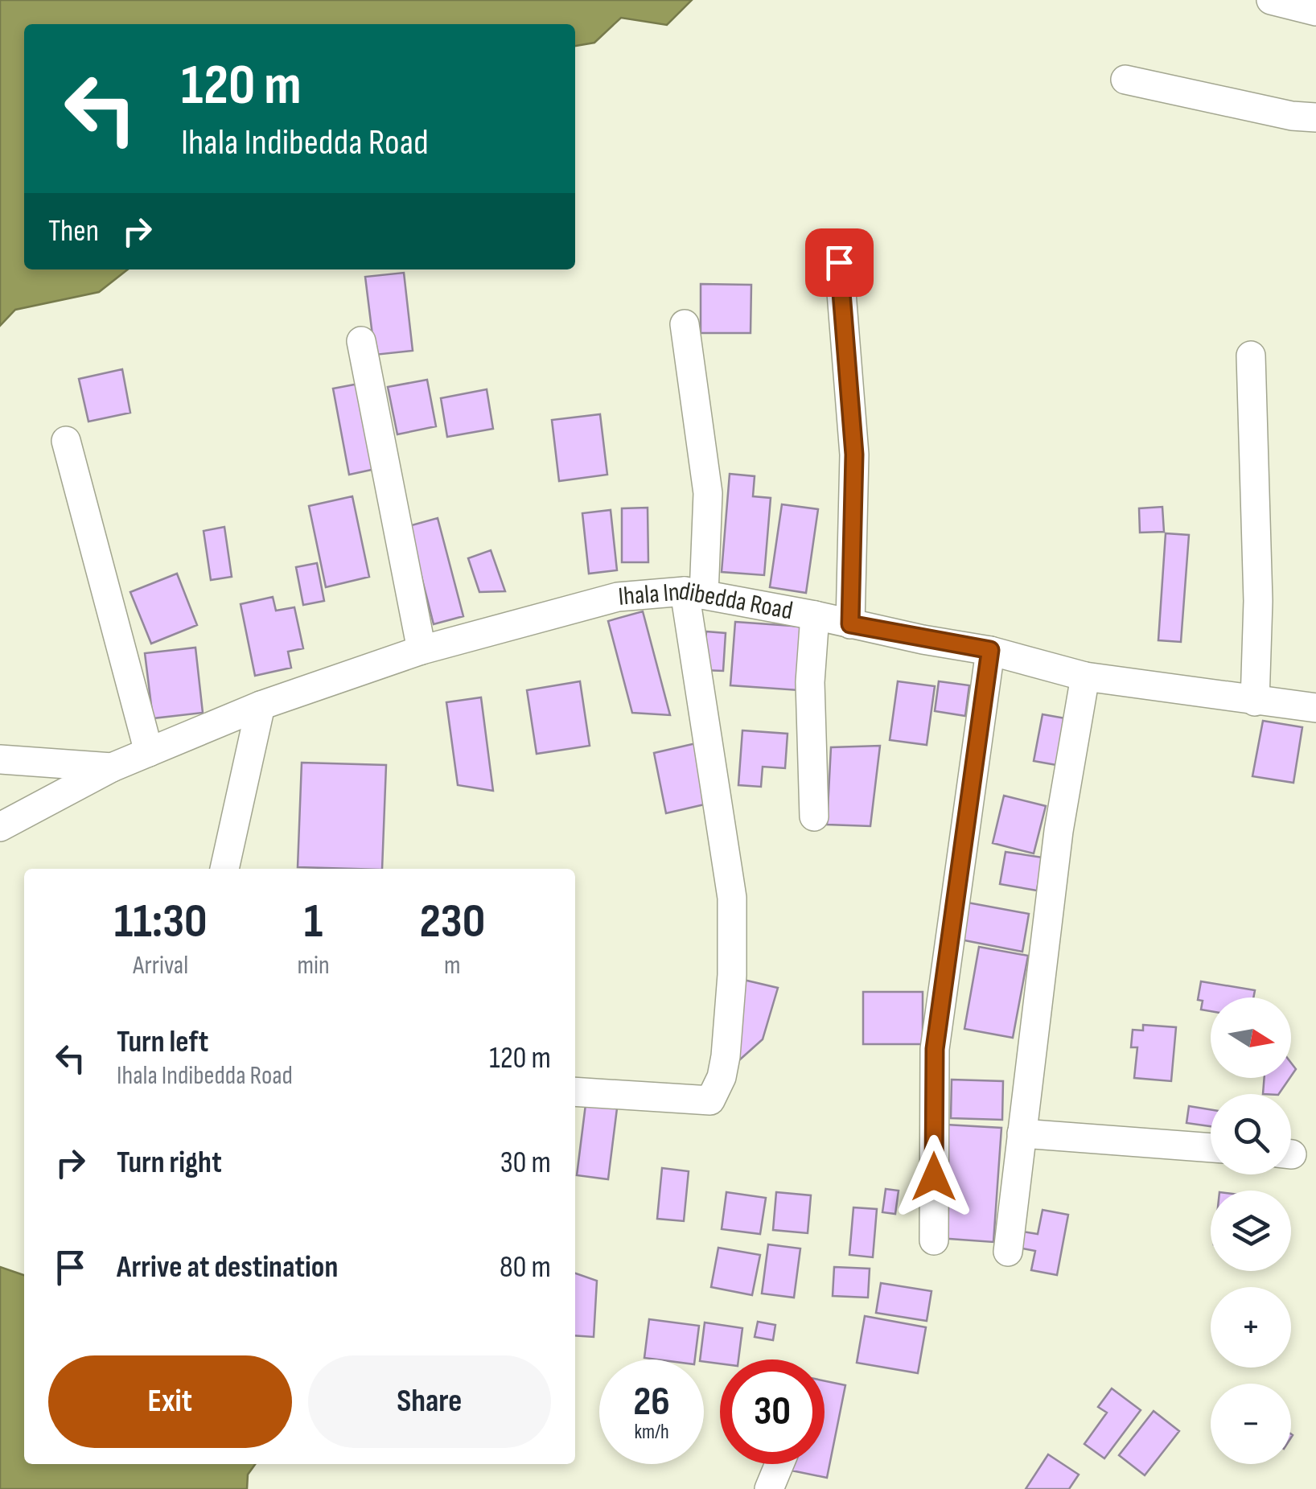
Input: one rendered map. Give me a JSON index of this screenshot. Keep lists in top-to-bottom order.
{
  "streets": {
    "street": ["Ihala Indibedda Road"]
  },
  "north": "right",
  "page": {
    "turn": ["120 m", "Ihala Indibedda Road"],
    "then": "Then",
    "eta": [
      "11:30",
      "Arrival",
      "1",
      "min",
      "230",
      "m"
    ],
    "map_buttons": ["+", "−"],
    "list": [
      {
        "name": "Turn left",
        "note": "Ihala Indibedda Road",
        "value": "120 m"
      },
      {
        "name": "Turn right",
        "value": "30 m"
      },
      {
        "name": "Arrive at destination",
        "value": "80 m"
      }
    ],
    "buttons": ["Exit", "Share"],
    "speed": "26 km/h",
    "limit": "30"
  }
}
